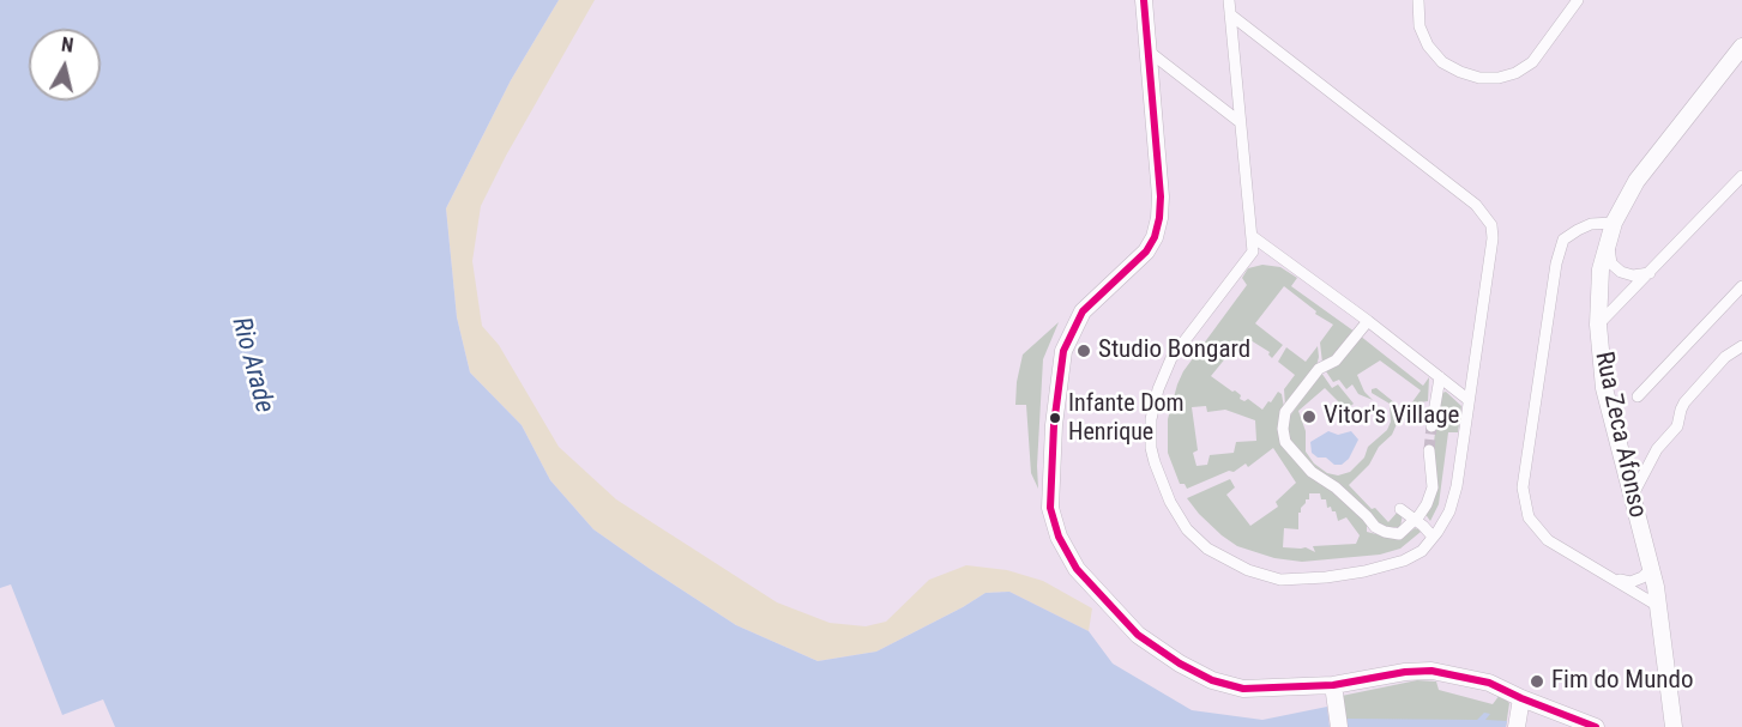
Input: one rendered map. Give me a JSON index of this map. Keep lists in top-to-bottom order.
{
  "streets": {
    "street": ["Rua Zeca Afonso"]
  },
  "water": ["Rio Arade"],
  "places": [
    "Studio Bongard",
    "Vitor's Village",
    "Infante Dom Henrique",
    "Fim do Mundo"
  ],
  "north": "top"
}
